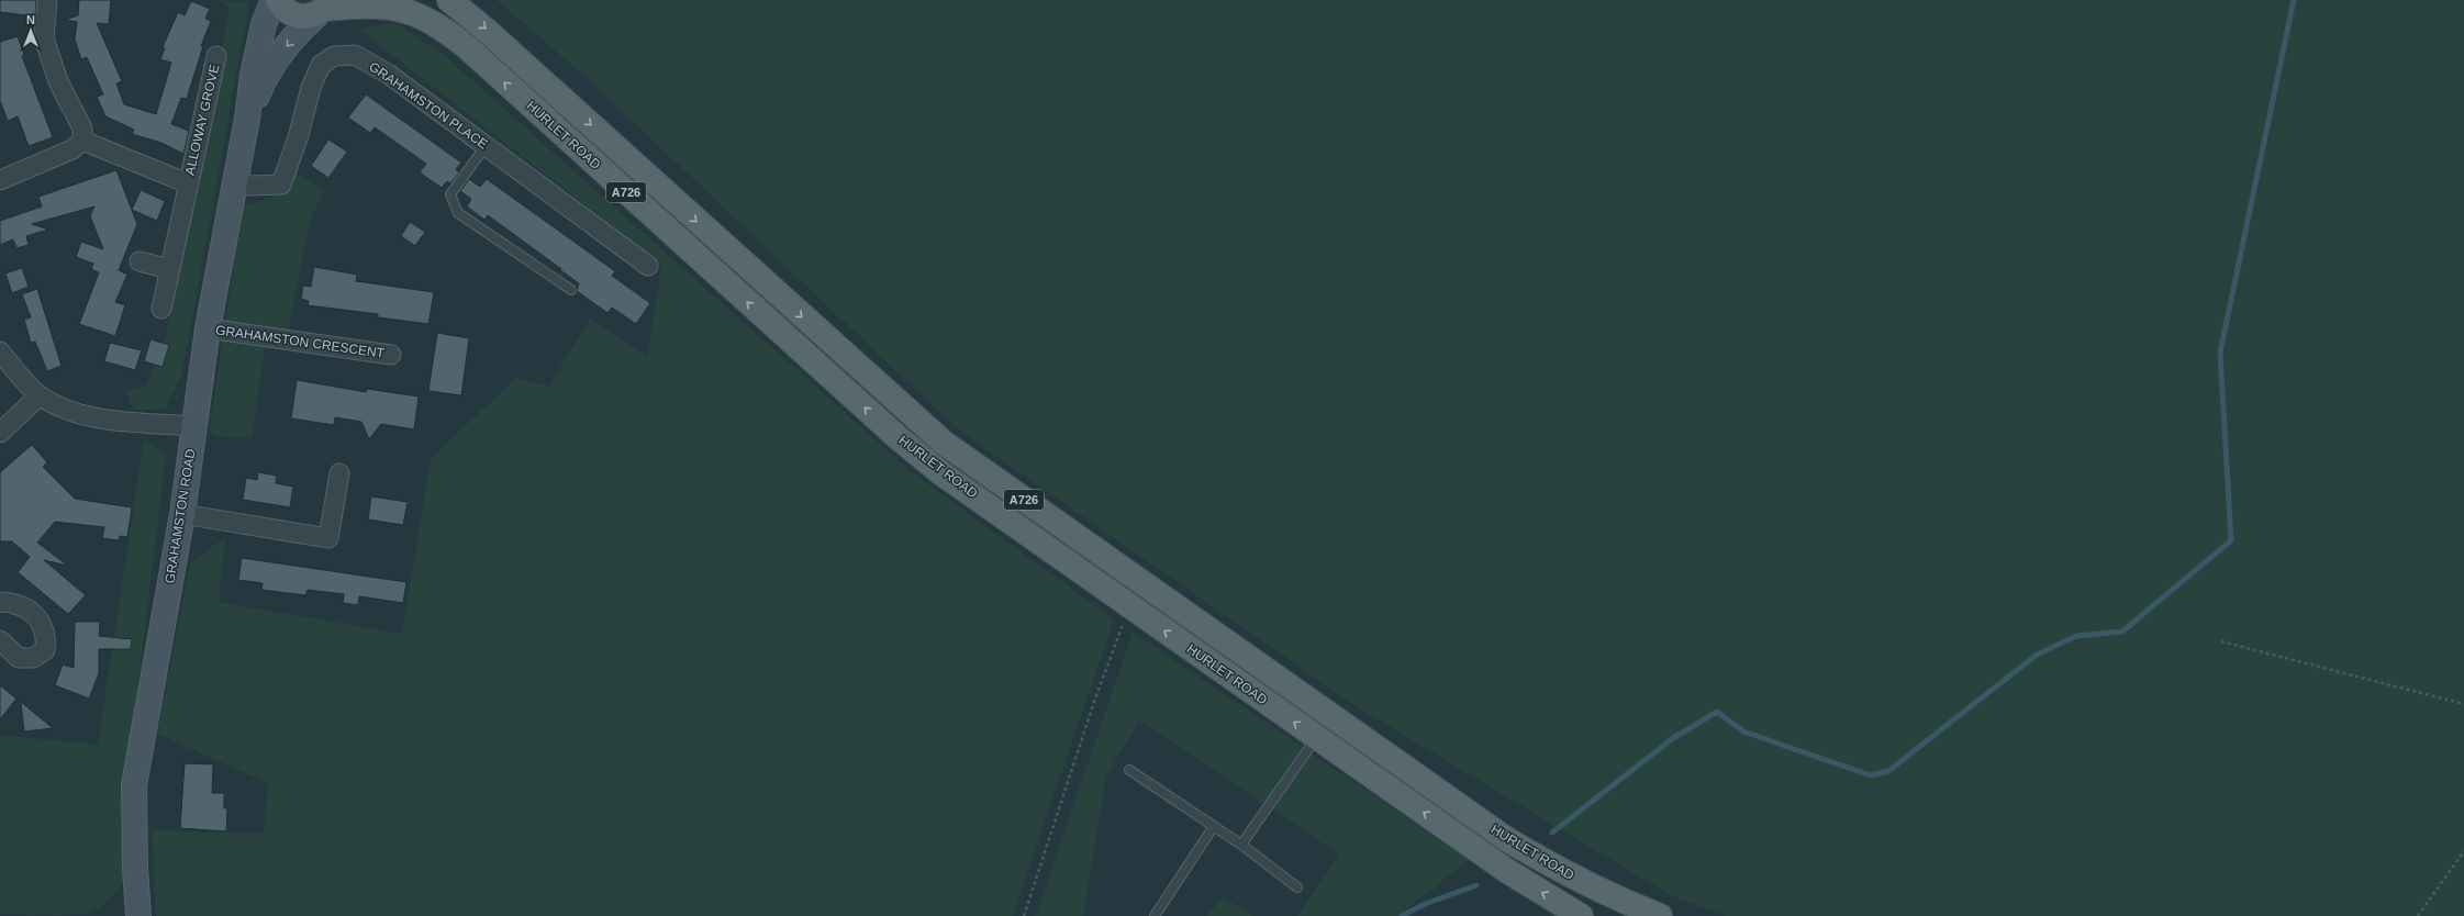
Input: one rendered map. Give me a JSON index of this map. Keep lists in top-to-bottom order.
{
  "streets": {
    "main road": ["HURLET ROAD", "A726", "GRAHAMSTON ROAD"],
    "street": ["GRAHAMSTON PLACE", "ALLOWAY GROVE", "GRAHAMSTON CRESCENT"]
  },
  "crossings": [
    ["GRAHAMSTON PLACE", "GRAHAMSTON ROAD"],
    ["HURLET ROAD", "GRAHAMSTON ROAD"],
    ["GRAHAMSTON CRESCENT", "GRAHAMSTON ROAD"]
  ],
  "north": "top"
}
